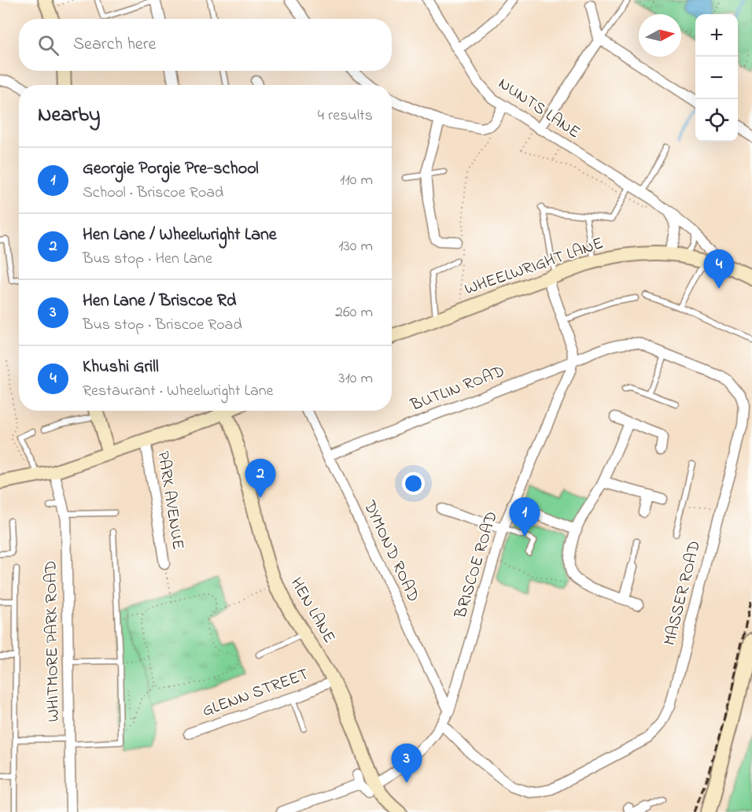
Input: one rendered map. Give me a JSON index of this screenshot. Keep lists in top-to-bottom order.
{
  "streets": {
    "street": [
      "NUNTS LANE",
      "WHEELWRIGHT LANE",
      "BUTLIN ROAD",
      "PARK AVENUE",
      "DYMOND ROAD",
      "BRISCOE ROAD",
      "MASSER ROAD",
      "HEN LANE",
      "WHITMORE PARK ROAD",
      "GLENN STREET"
    ]
  },
  "crossings": [
    ["NUNTS LANE", "WHEELWRIGHT LANE"],
    ["WHEELWRIGHT LANE", "BRISCOE ROAD"],
    ["BUTLIN ROAD", "DYMOND ROAD"],
    ["BUTLIN ROAD", "BRISCOE ROAD"],
    ["BUTLIN ROAD", "MASSER ROAD"],
    ["DYMOND ROAD", "BRISCOE ROAD"],
    ["BRISCOE ROAD", "MASSER ROAD"],
    ["BRISCOE ROAD", "HEN LANE"],
    ["HEN LANE", "GLENN STREET"]
  ],
  "north": "right",
  "page": {
    "map_buttons": ["+", "−"],
    "search": "Search here",
    "heading": ["Nearby", "4 results"],
    "list": [
      {
        "mark": "1",
        "name": "Georgie Porgie Pre-school",
        "note": "School · Briscoe Road",
        "value": "110 m"
      },
      {
        "mark": "2",
        "name": "Hen Lane / Wheelwright Lane",
        "note": "Bus stop · Hen Lane",
        "value": "130 m"
      },
      {
        "mark": "3",
        "name": "Hen Lane / Briscoe Rd",
        "note": "Bus stop · Briscoe Road",
        "value": "260 m"
      },
      {
        "mark": "4",
        "name": "Khushi Grill",
        "note": "Restaurant · Wheelwright Lane",
        "value": "310 m"
      }
    ],
    "pins": [
      "4",
      "2",
      "1",
      "3"
    ]
  }
}
